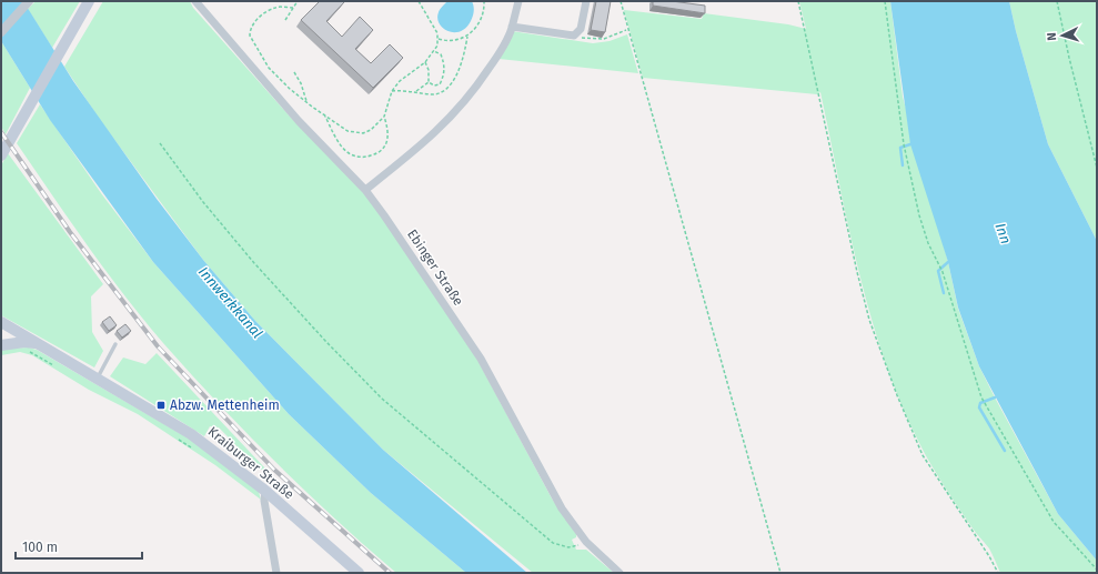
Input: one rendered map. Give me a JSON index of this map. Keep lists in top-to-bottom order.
{
  "streets": {
    "main road": ["Kraiburger Straße"],
    "street": ["Ebinger Straße"]
  },
  "water": ["Inn", "Innwerkkanal"],
  "places": {
    "transit": ["Abzw. Mettenheim"]
  },
  "scale_bar": "100 m",
  "north": "left"
}
